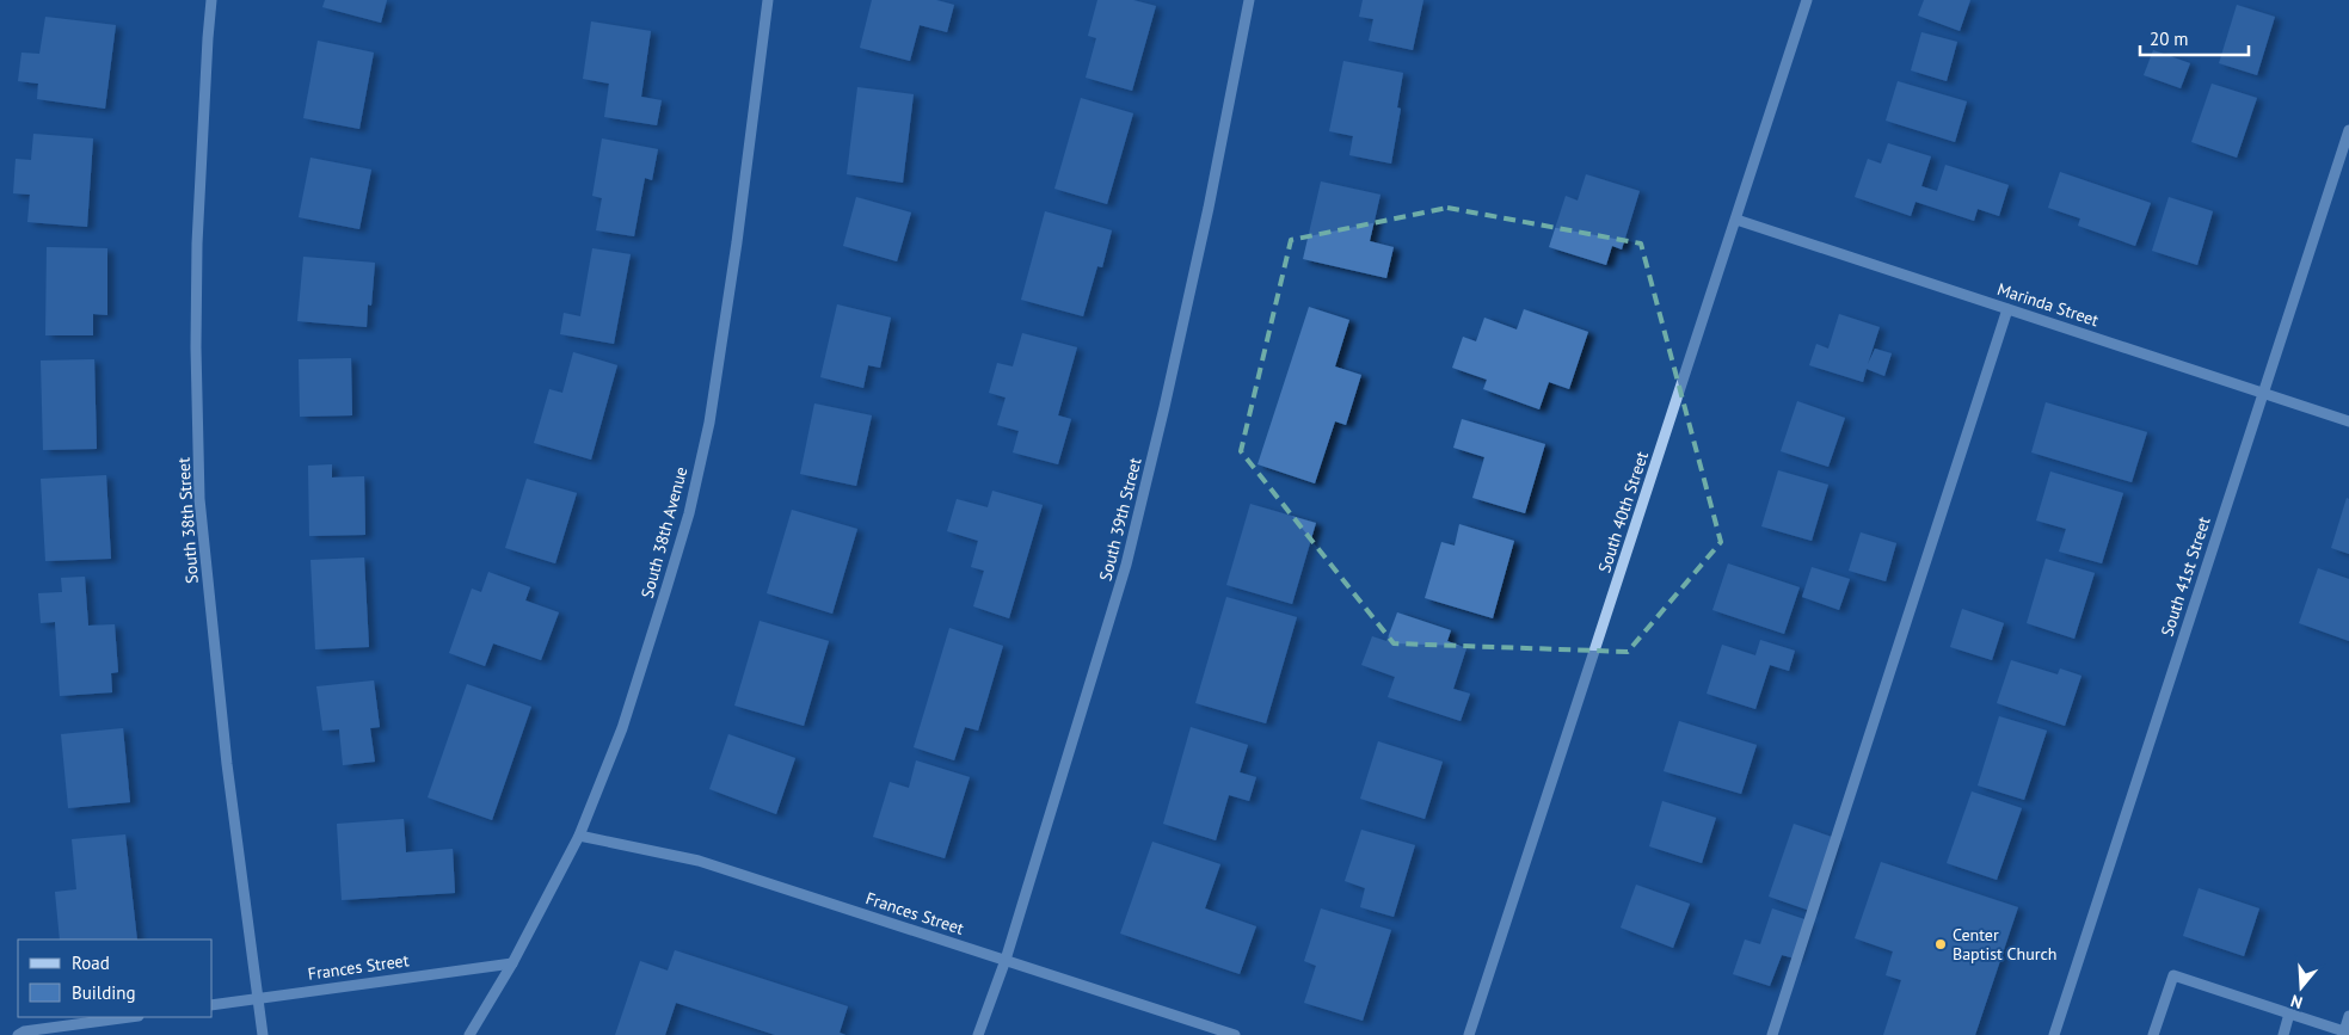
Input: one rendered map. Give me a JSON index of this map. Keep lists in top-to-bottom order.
{
  "streets": {
    "street": [
      "Marinda Street",
      "South 40th Street",
      "South 39th Street",
      "South 38th Street",
      "South 38th Avenue",
      "South 41st Street",
      "Frances Street"
    ]
  },
  "crossings": [
    ["Marinda Street", "South 40th Street"],
    ["Marinda Street", "South 41st Street"],
    ["South 39th Street", "Frances Street"],
    ["South 38th Street", "Frances Street"],
    ["South 38th Avenue", "Frances Street"]
  ],
  "places": ["Center Baptist Church"],
  "legend": ["Road", "Building"],
  "scale_bar": "20 m",
  "north": "bottom"
}
